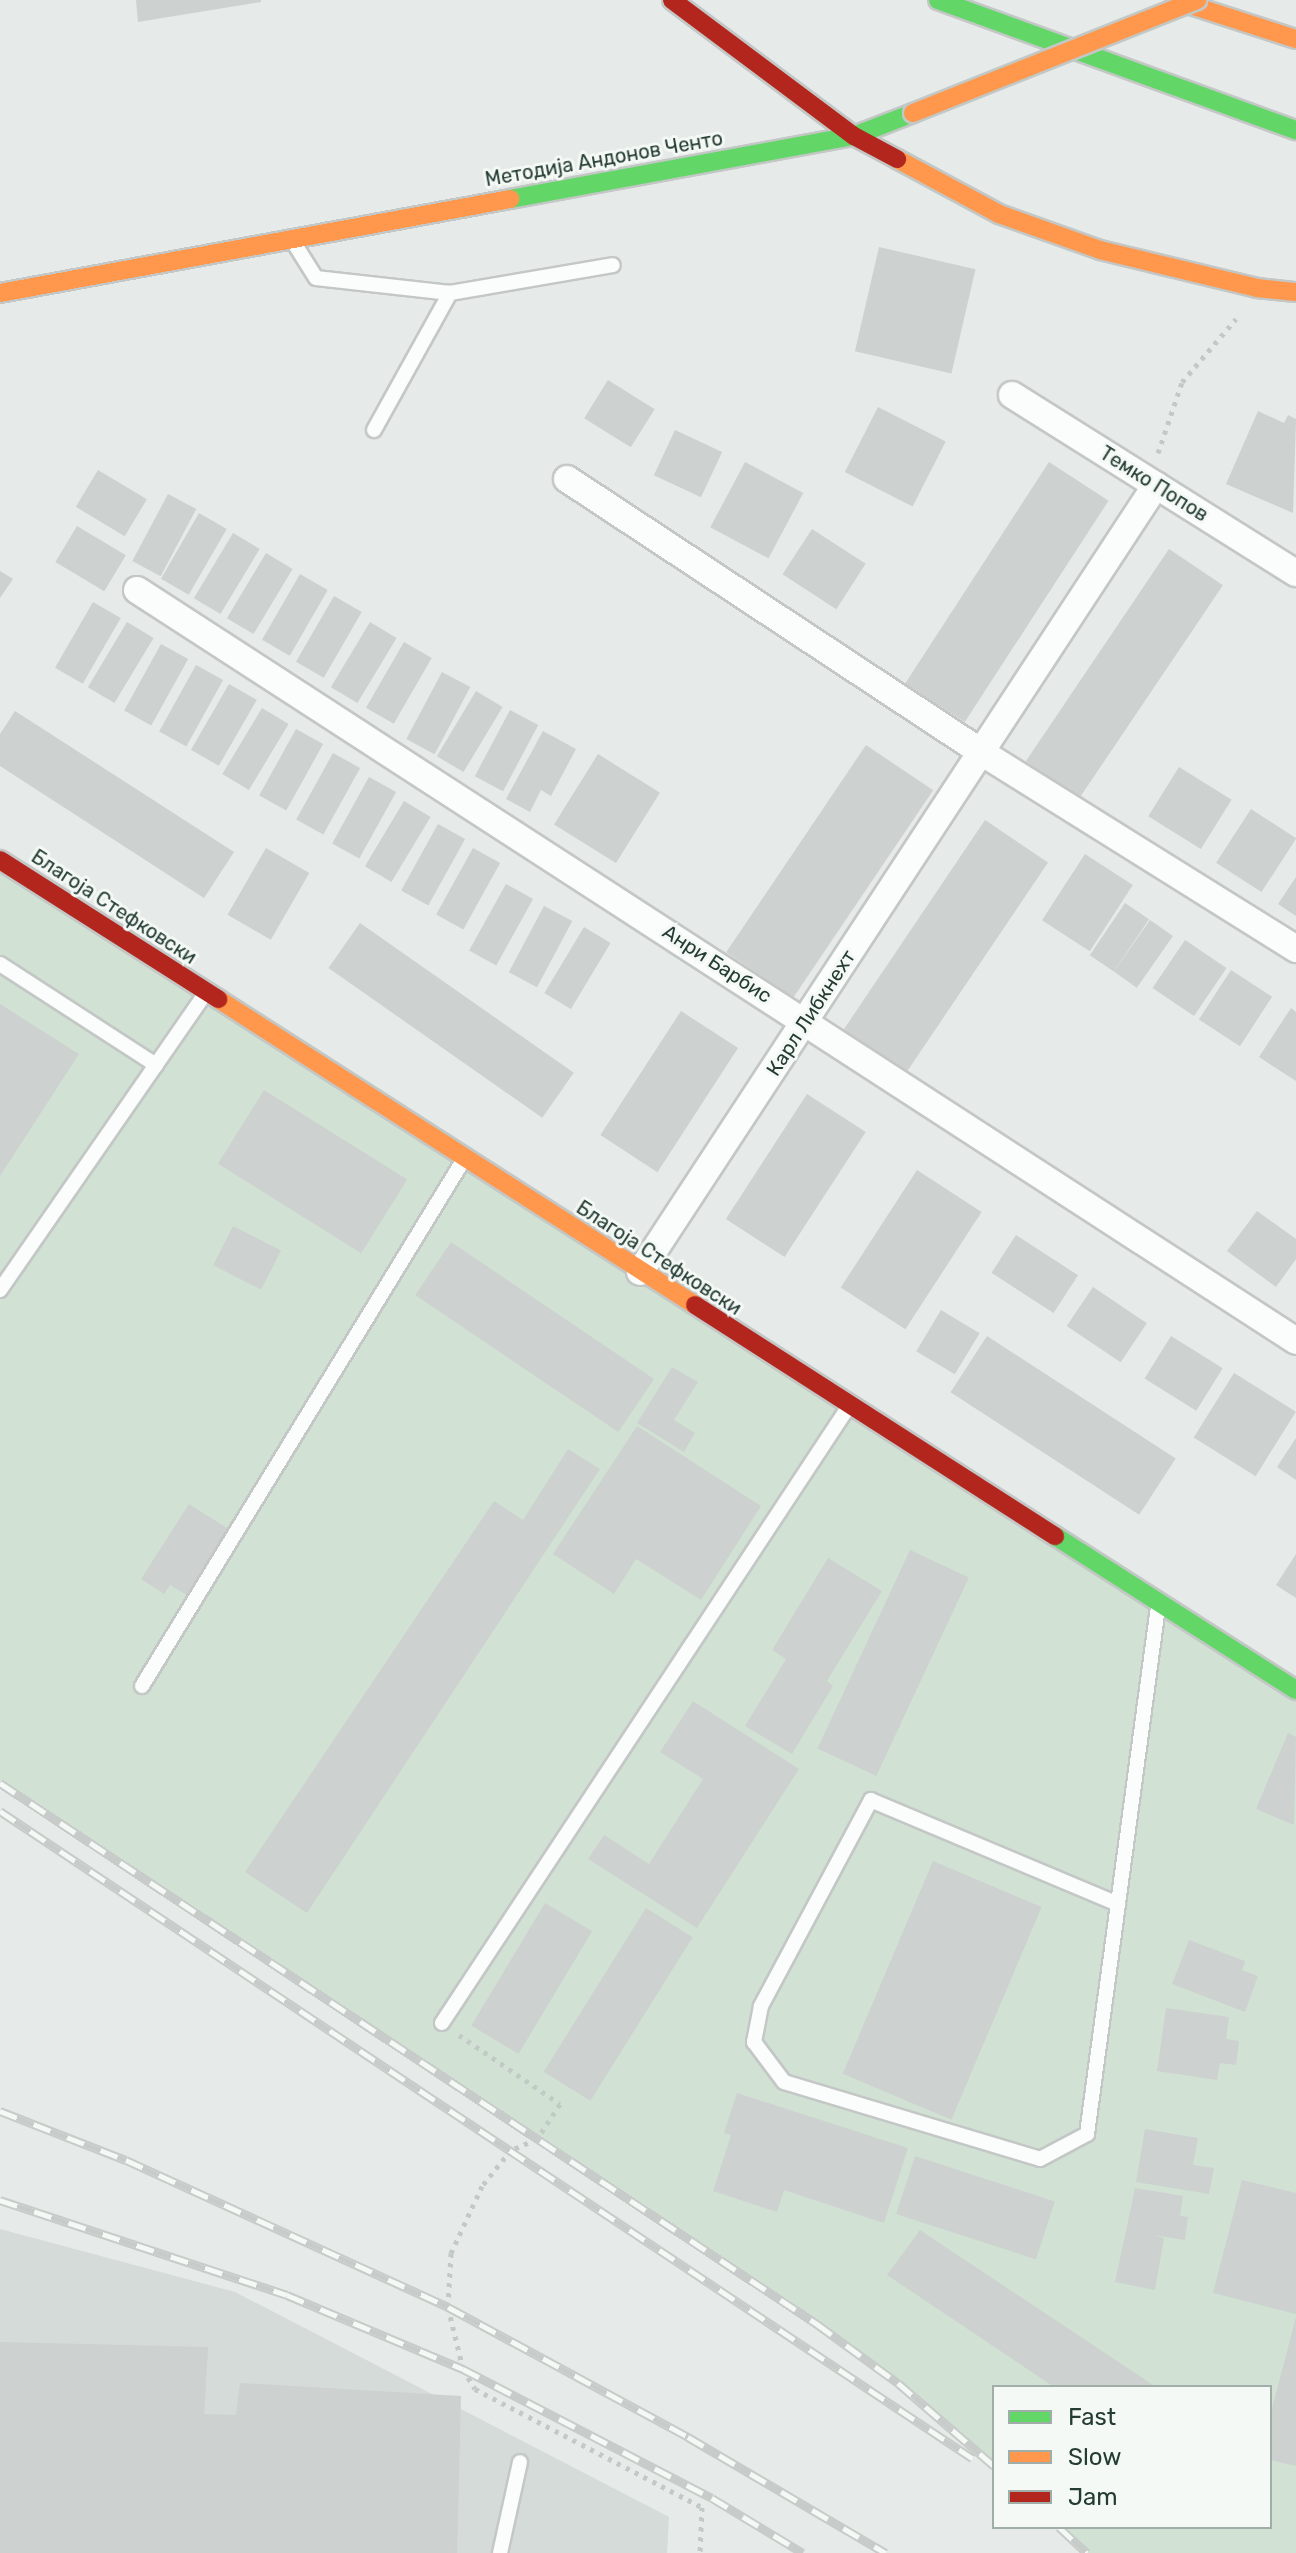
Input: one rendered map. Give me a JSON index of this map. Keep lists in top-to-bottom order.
{
  "streets": {
    "main road": ["Методија Андонов Ченто", "Благоја Стефковски"],
    "street": ["Темко Попов", "Анри Барбис", "Карл Либкнехт"]
  },
  "crossings": [
    ["Темко Попов", "Карл Либкнехт"],
    ["Благоја Стефковски", "Карл Либкнехт"],
    ["Анри Барбис", "Карл Либкнехт"]
  ],
  "legend": ["Fast", "Slow", "Jam"]
}
